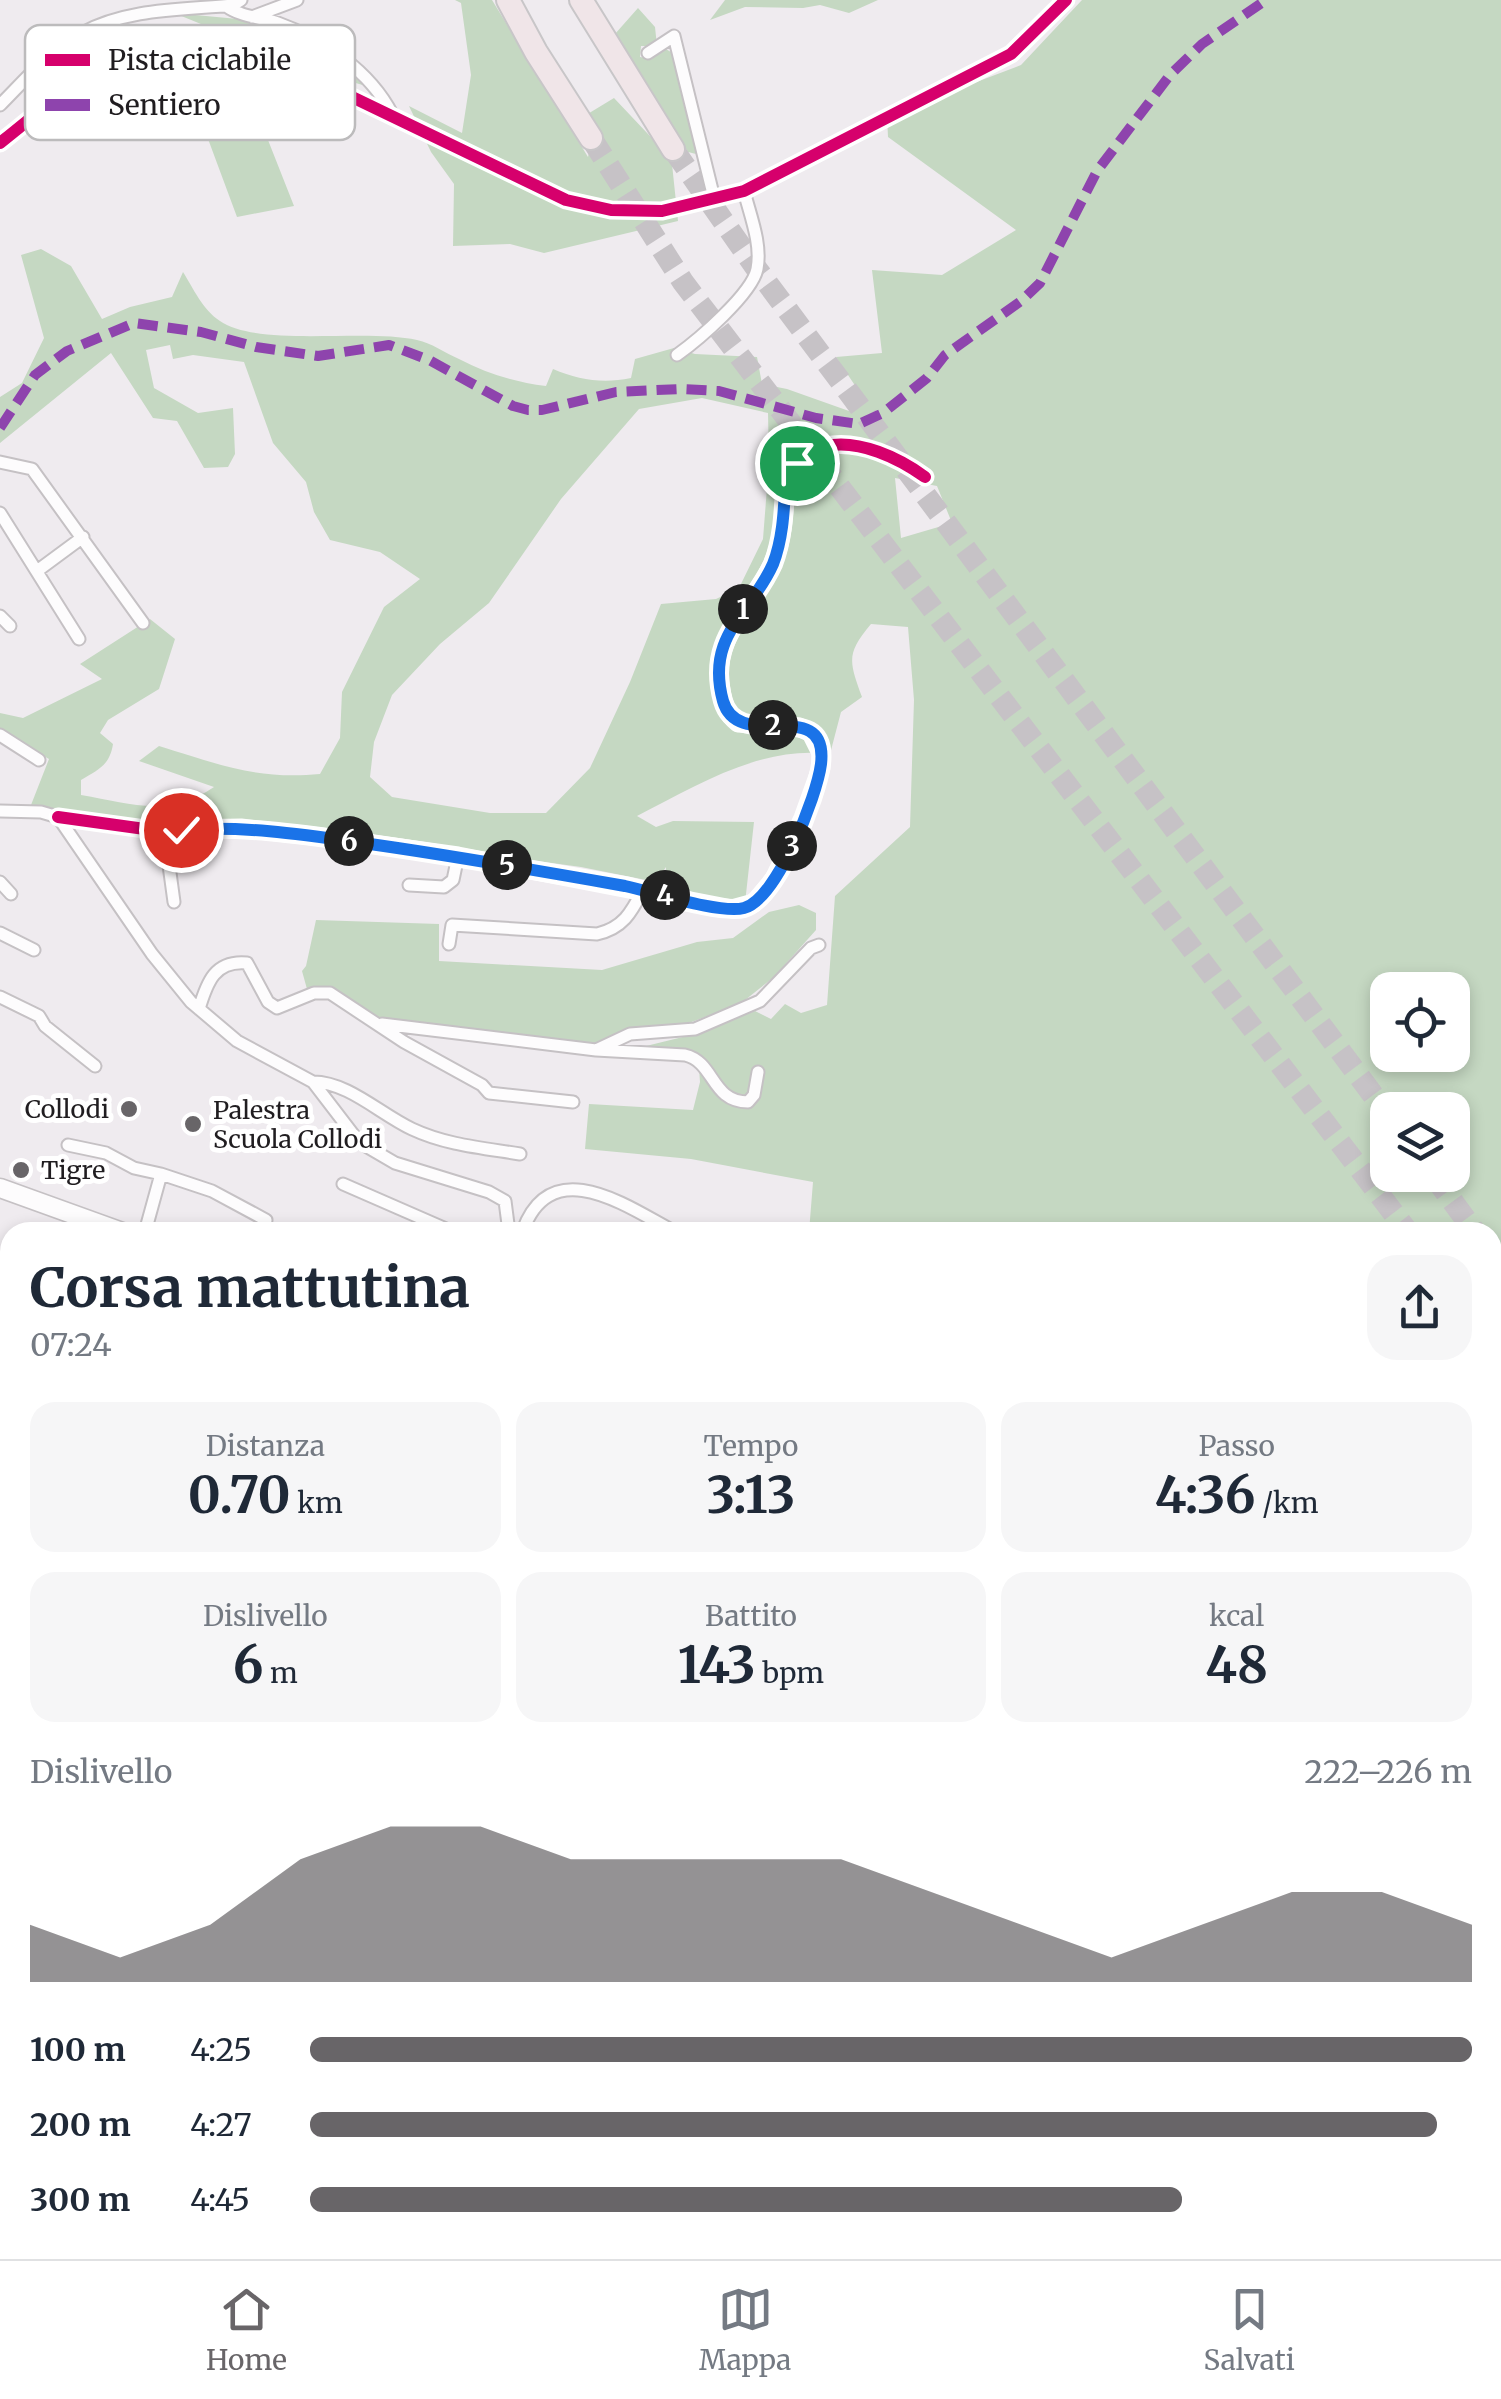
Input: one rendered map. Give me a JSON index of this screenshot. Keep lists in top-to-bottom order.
{
  "places": ["Collodi", "Palestra Scuola Collodi", "Tigre"],
  "legend": ["Pista ciclabile", "Sentiero"],
  "page": {
    "pins": [
      "1",
      "2",
      "6",
      "3",
      "5",
      "4"
    ],
    "heading": ["Corsa mattutina", "07:24"],
    "stats": [
      ["Distanza", "0.70 km"],
      ["Tempo", "3:13"],
      ["Passo", "4:36 /km"],
      ["Dislivello", "6 m"],
      ["Battito", "143 bpm"],
      ["kcal", "48"]
    ],
    "chart": ["Dislivello", "222–226 m"],
    "list": [
      {
        "name": "100 m",
        "note": "4:25"
      },
      {
        "name": "200 m",
        "note": "4:27"
      },
      {
        "name": "300 m",
        "note": "4:45"
      }
    ],
    "tabs": ["Home", "Mappa", "Salvati"]
  }
}
